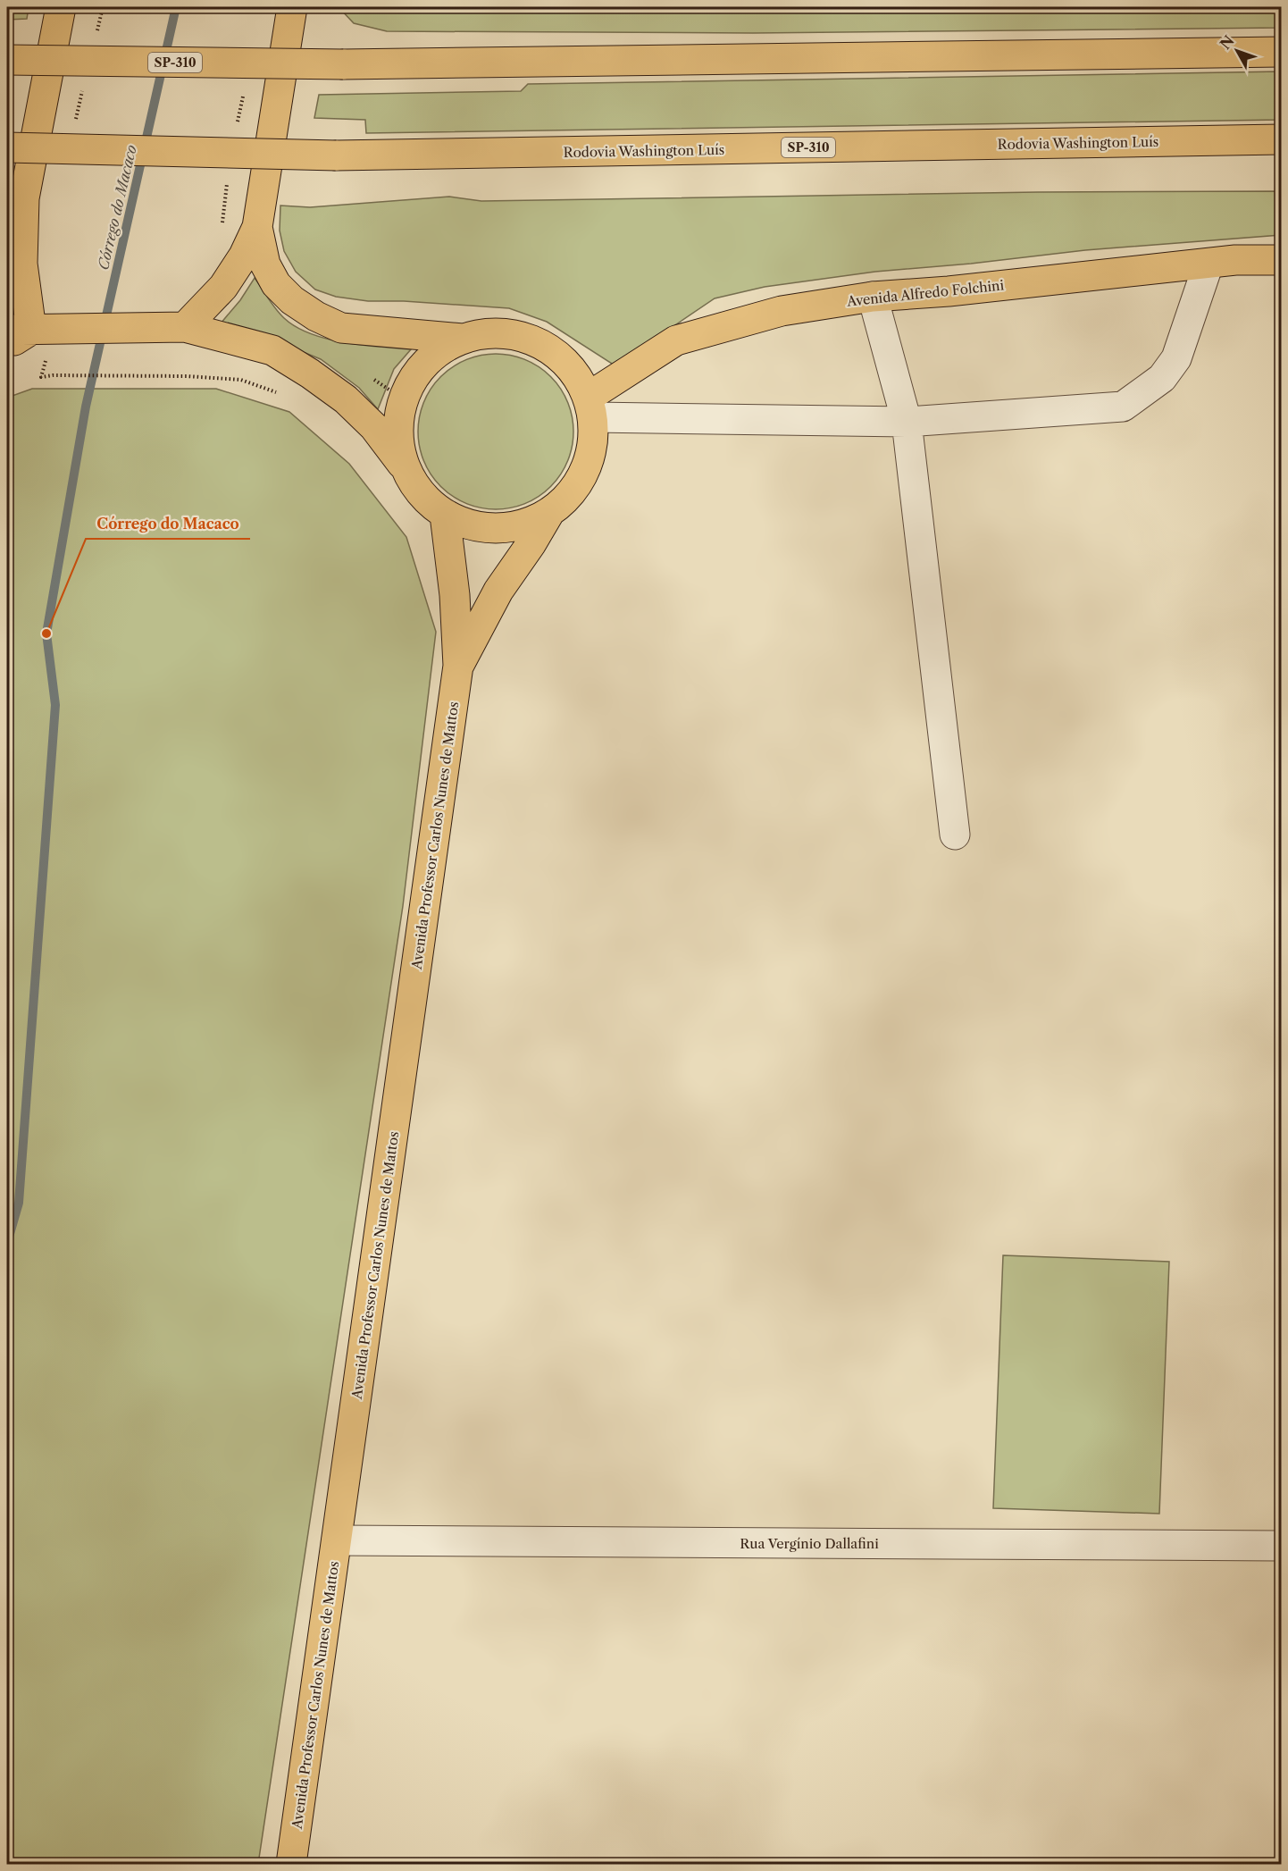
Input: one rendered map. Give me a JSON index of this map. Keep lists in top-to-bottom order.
{
  "streets": {
    "main road": [
      "SP-310",
      "Rodovia Washington Luís",
      "Avenida Alfredo Folchini",
      "Avenida Professor Carlos Nunes de Mattos"
    ],
    "street": ["Rua Vergínio Dallafini"]
  },
  "crossings": [
    ["Avenida Professor Carlos Nunes de Mattos", "Rua Vergínio Dallafini"]
  ],
  "water": ["Córrego do Macaco"],
  "places": ["Córrego do Macaco"],
  "north": "top left"
}
